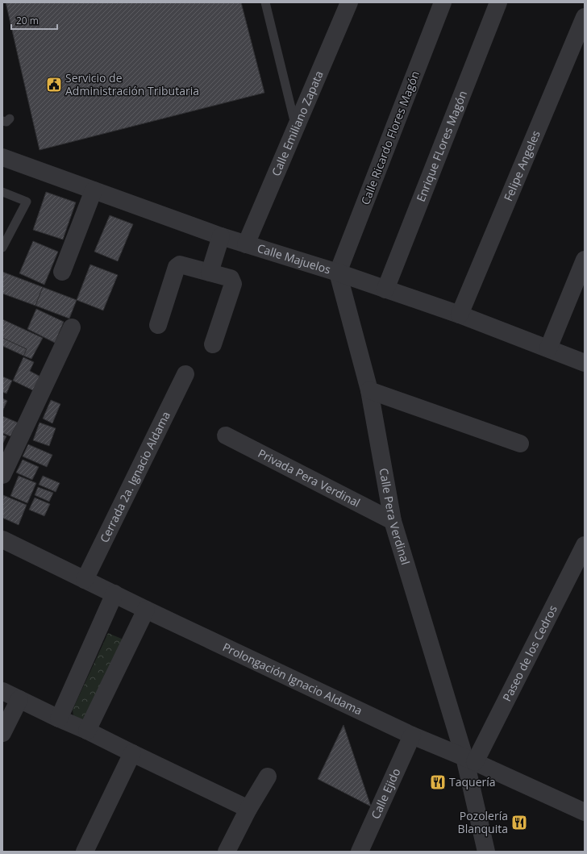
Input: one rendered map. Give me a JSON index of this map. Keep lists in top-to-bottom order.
{
  "streets": {
    "street": [
      "Calle Emiliano Zapata",
      "Calle Ricardo Flores Magón",
      "Enrique FLores Magón",
      "Felipe Angeles",
      "Calle Majuelos",
      "Cerrada 2a. Ignacio Aldama",
      "Privada Pera Verdinal",
      "Calle Pera Verdinal",
      "Paseo de los Cedros",
      "Prolongación Ignacio Aldama",
      "Calle Ejido"
    ]
  },
  "crossings": [
    ["Calle Emiliano Zapata", "Calle Majuelos"],
    ["Calle Ricardo Flores Magón", "Calle Majuelos"],
    ["Calle Ricardo Flores Magón", "Calle Pera Verdinal"],
    ["Enrique FLores Magón", "Calle Majuelos"],
    ["Felipe Angeles", "Calle Majuelos"],
    ["Calle Majuelos", "Calle Pera Verdinal"],
    ["Cerrada 2a. Ignacio Aldama", "Prolongación Ignacio Aldama"],
    ["Privada Pera Verdinal", "Calle Pera Verdinal"],
    ["Calle Pera Verdinal", "Paseo de los Cedros"],
    ["Calle Pera Verdinal", "Prolongación Ignacio Aldama"],
    ["Paseo de los Cedros", "Prolongación Ignacio Aldama"],
    ["Prolongación Ignacio Aldama", "Calle Ejido"]
  ],
  "places": {
    "public building": ["Servicio de Administración Tributaria"],
    "restaurant": ["Taquería", "Pozolería Blanquita"]
  },
  "scale_bar": "20 m"
}
